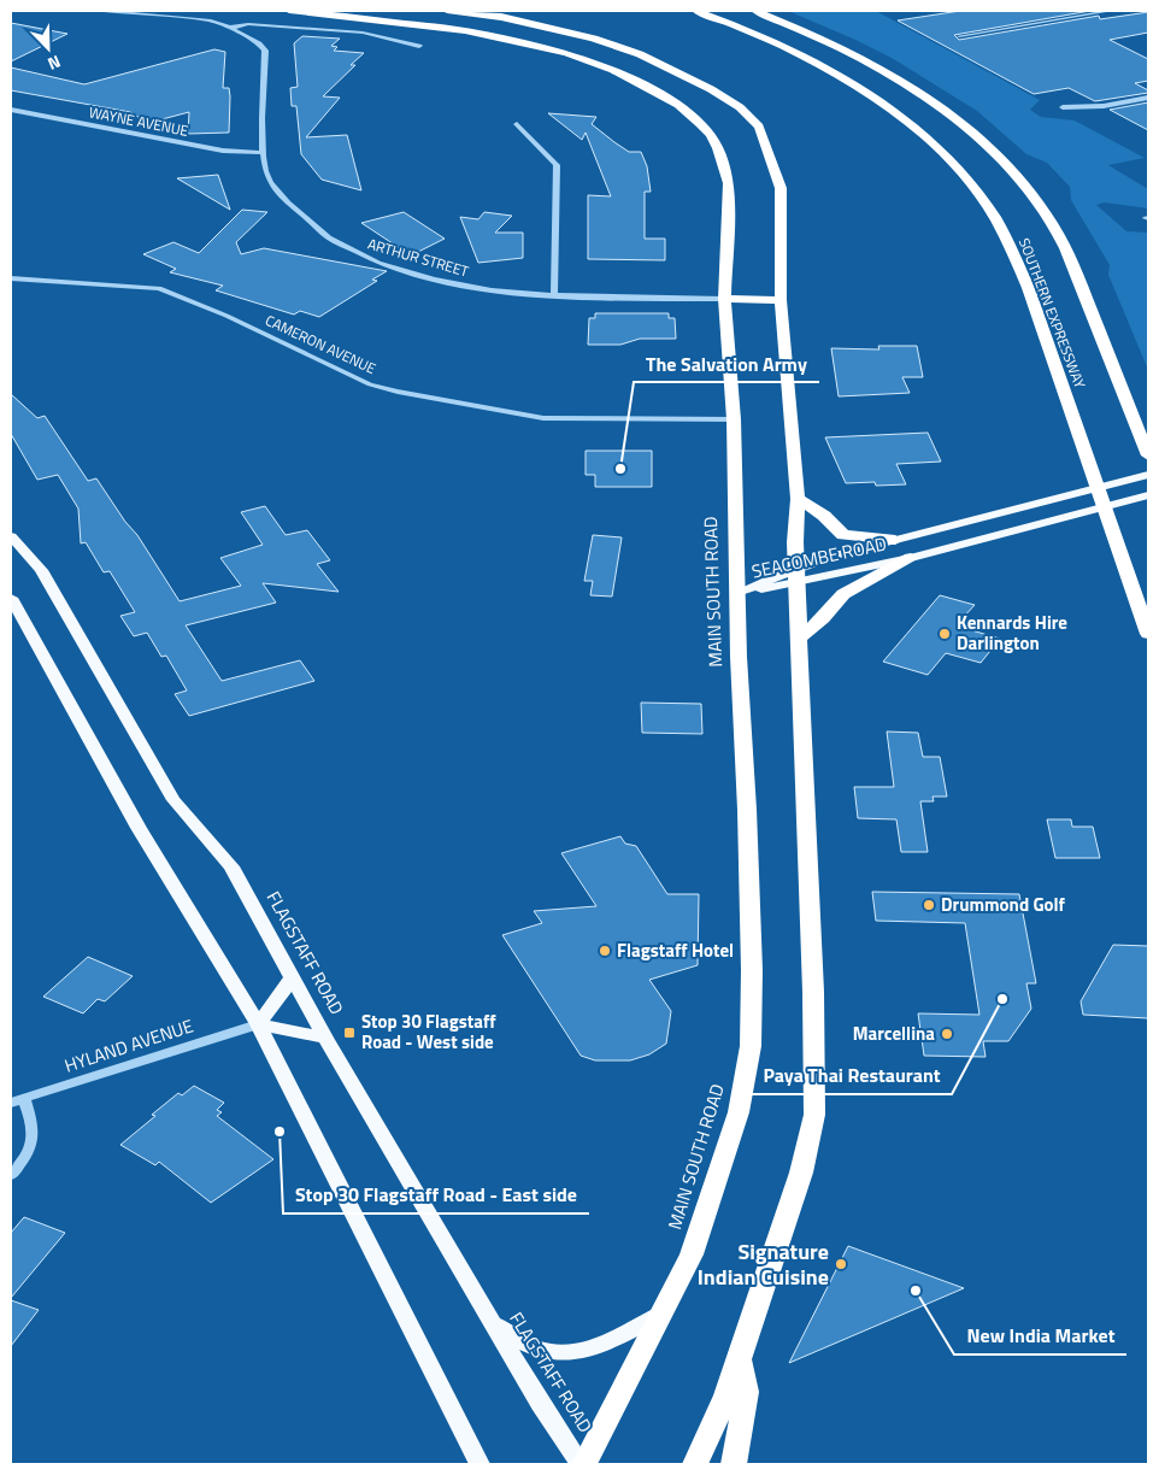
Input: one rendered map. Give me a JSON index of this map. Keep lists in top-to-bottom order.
{
  "streets": {
    "highway": ["SOUTHERN EXPRESSWAY", "MAIN SOUTH ROAD"],
    "main road": ["SEACOMBE ROAD", "FLAGSTAFF ROAD"],
    "street": [
      "WAYNE AVENUE",
      "ARTHUR STREET",
      "CAMERON AVENUE",
      "HYLAND AVENUE"
    ]
  },
  "crossings": [
    ["WAYNE AVENUE", "ARTHUR STREET"],
    ["ARTHUR STREET", "MAIN SOUTH ROAD"],
    ["CAMERON AVENUE", "MAIN SOUTH ROAD"],
    ["SEACOMBE ROAD", "MAIN SOUTH ROAD"],
    ["MAIN SOUTH ROAD", "FLAGSTAFF ROAD"]
  ],
  "places": {
    "other": [
      "The Salvation Army",
      "Kennards Hire Darlington",
      "Drummond Golf",
      "Flagstaff Hotel",
      "Paya Thai Restaurant",
      "Marcellina",
      "Stop 30 Flagstaff Road - East side",
      "Signature Indian Cuisine",
      "New India Market"
    ],
    "transit": ["Stop 30 Flagstaff Road - West side"]
  },
  "north": "bottom right"
}
